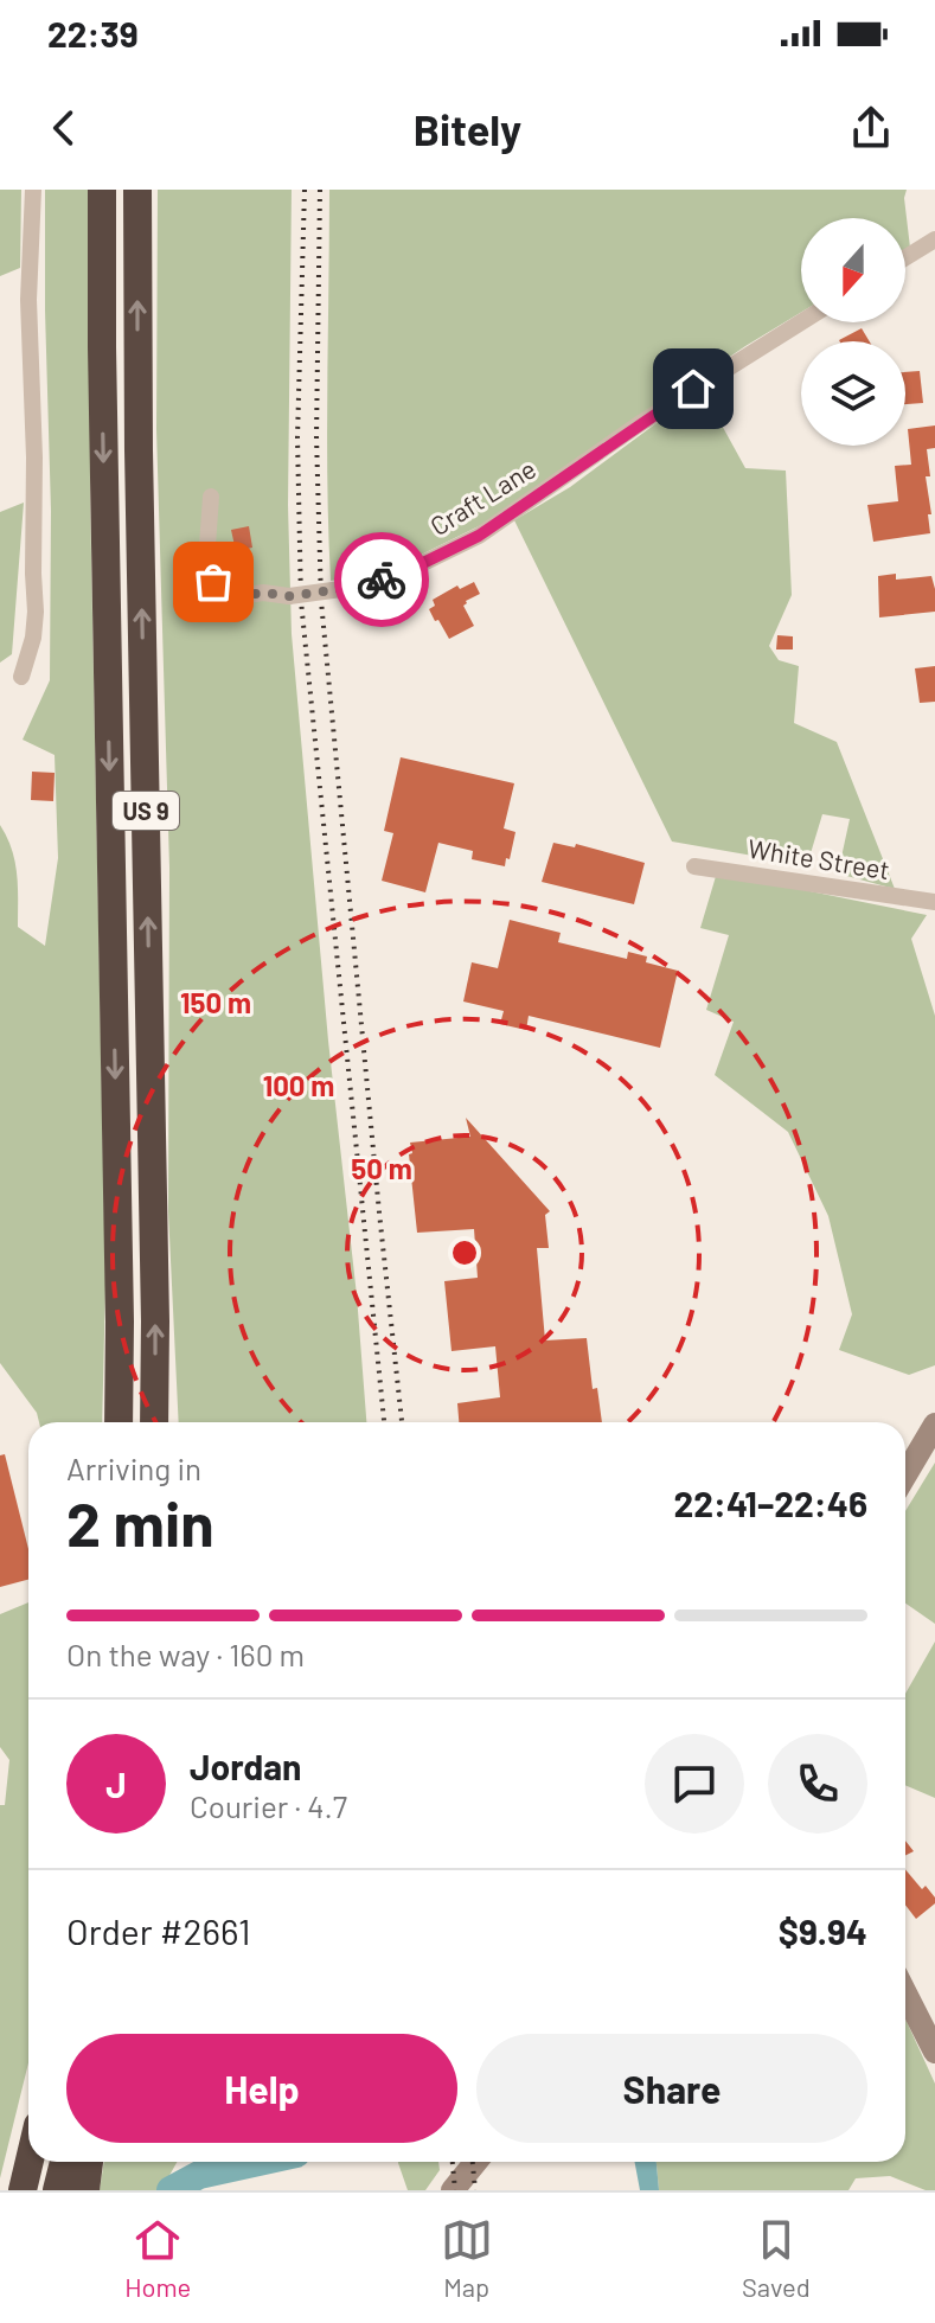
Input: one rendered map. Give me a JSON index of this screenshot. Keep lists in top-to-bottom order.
{
  "streets": {
    "highway": ["US 9"],
    "street": ["Craft Lane", "White Street"]
  },
  "north": "bottom",
  "page": {
    "status": "22:39",
    "header": "Bitely",
    "heading": ["2 min", "Arriving in", "22:41–22:46"],
    "panel": [
      "Jordan",
      "Courier · 4.7",
      "Order #2661",
      "$9.94"
    ],
    "bar": "On the way · 160 m",
    "round": "J",
    "buttons": ["Help", "Share"],
    "tabs": ["Home", "Map", "Saved"]
  },
  "rings": ["150 m", "100 m", "50 m"]
}
